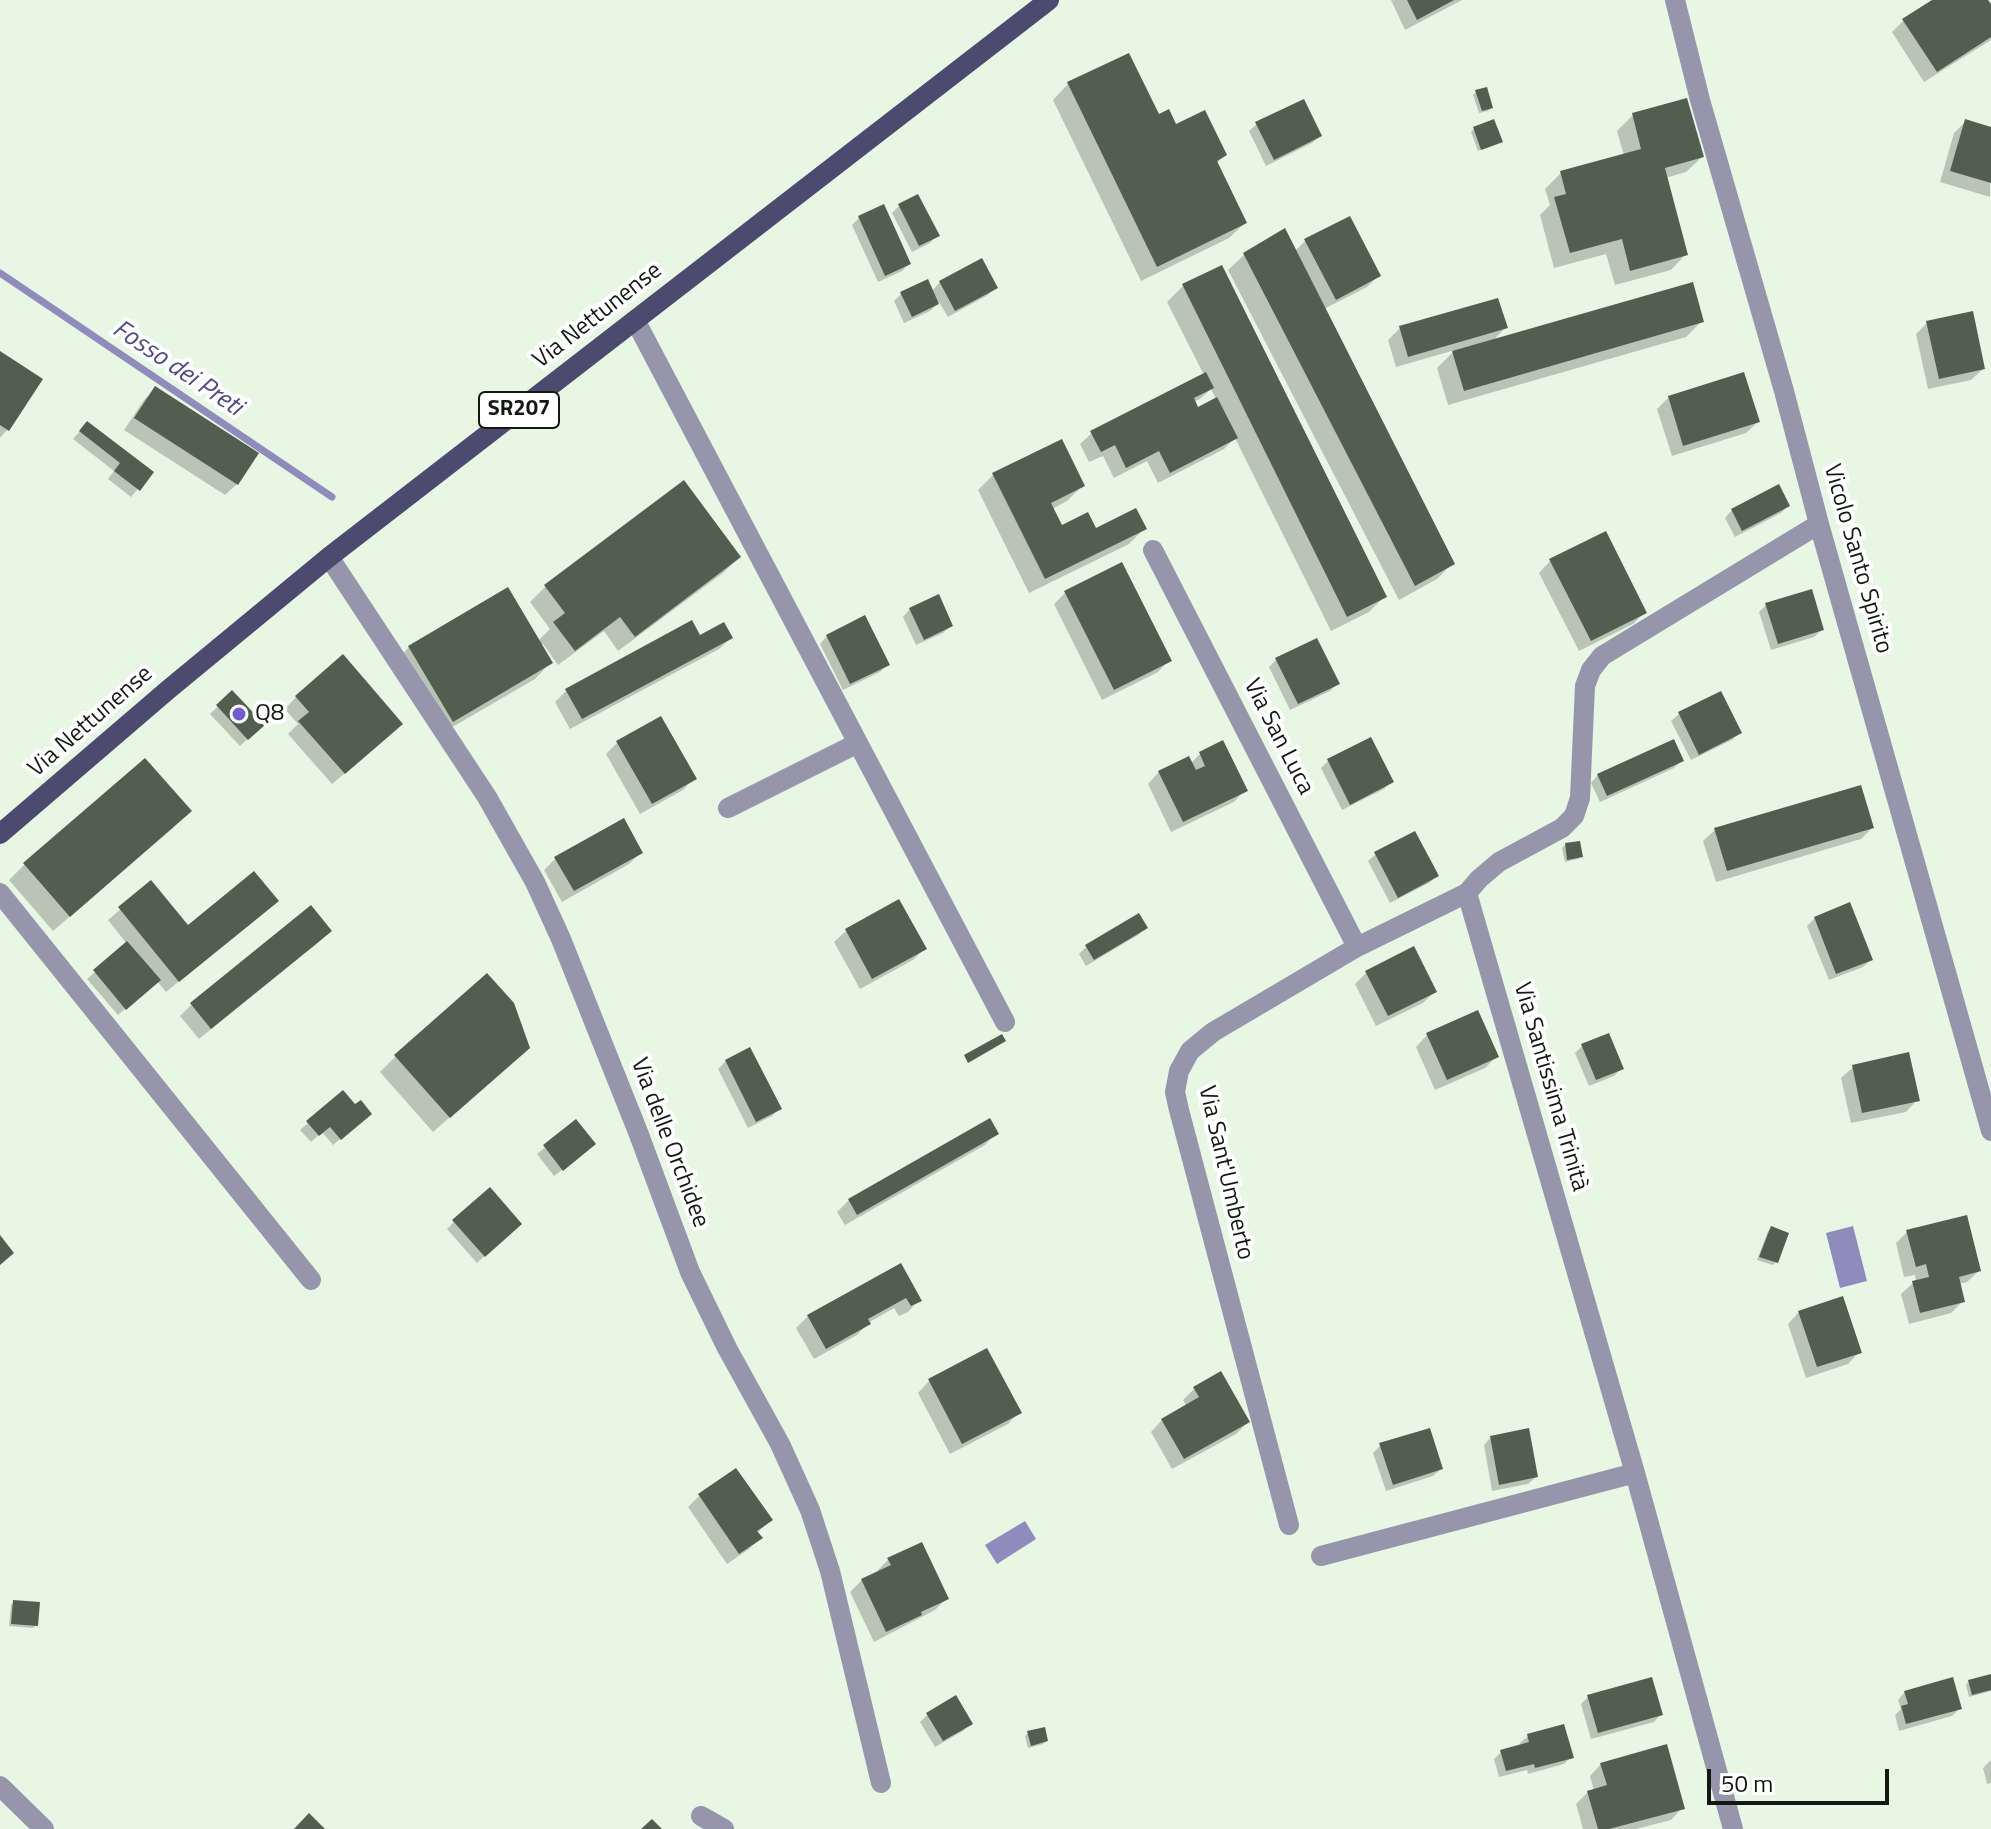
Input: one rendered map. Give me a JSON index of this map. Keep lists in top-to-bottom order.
{
  "streets": {
    "main road": ["Via Nettunense", "SR207"],
    "street": [
      "Vicolo Santo Spirito",
      "Via San Luca",
      "Via Santissima Trinità",
      "Via delle Orchidee",
      "Via Sant'Umberto"
    ]
  },
  "crossings": [
    ["Via Nettunense", "Via delle Orchidee"],
    ["Via San Luca", "Via Sant'Umberto"],
    ["Via Santissima Trinità", "Via Sant'Umberto"]
  ],
  "water": ["Fosso dei Preti"],
  "places": ["Q8"],
  "scale_bar": "50 m"
}
